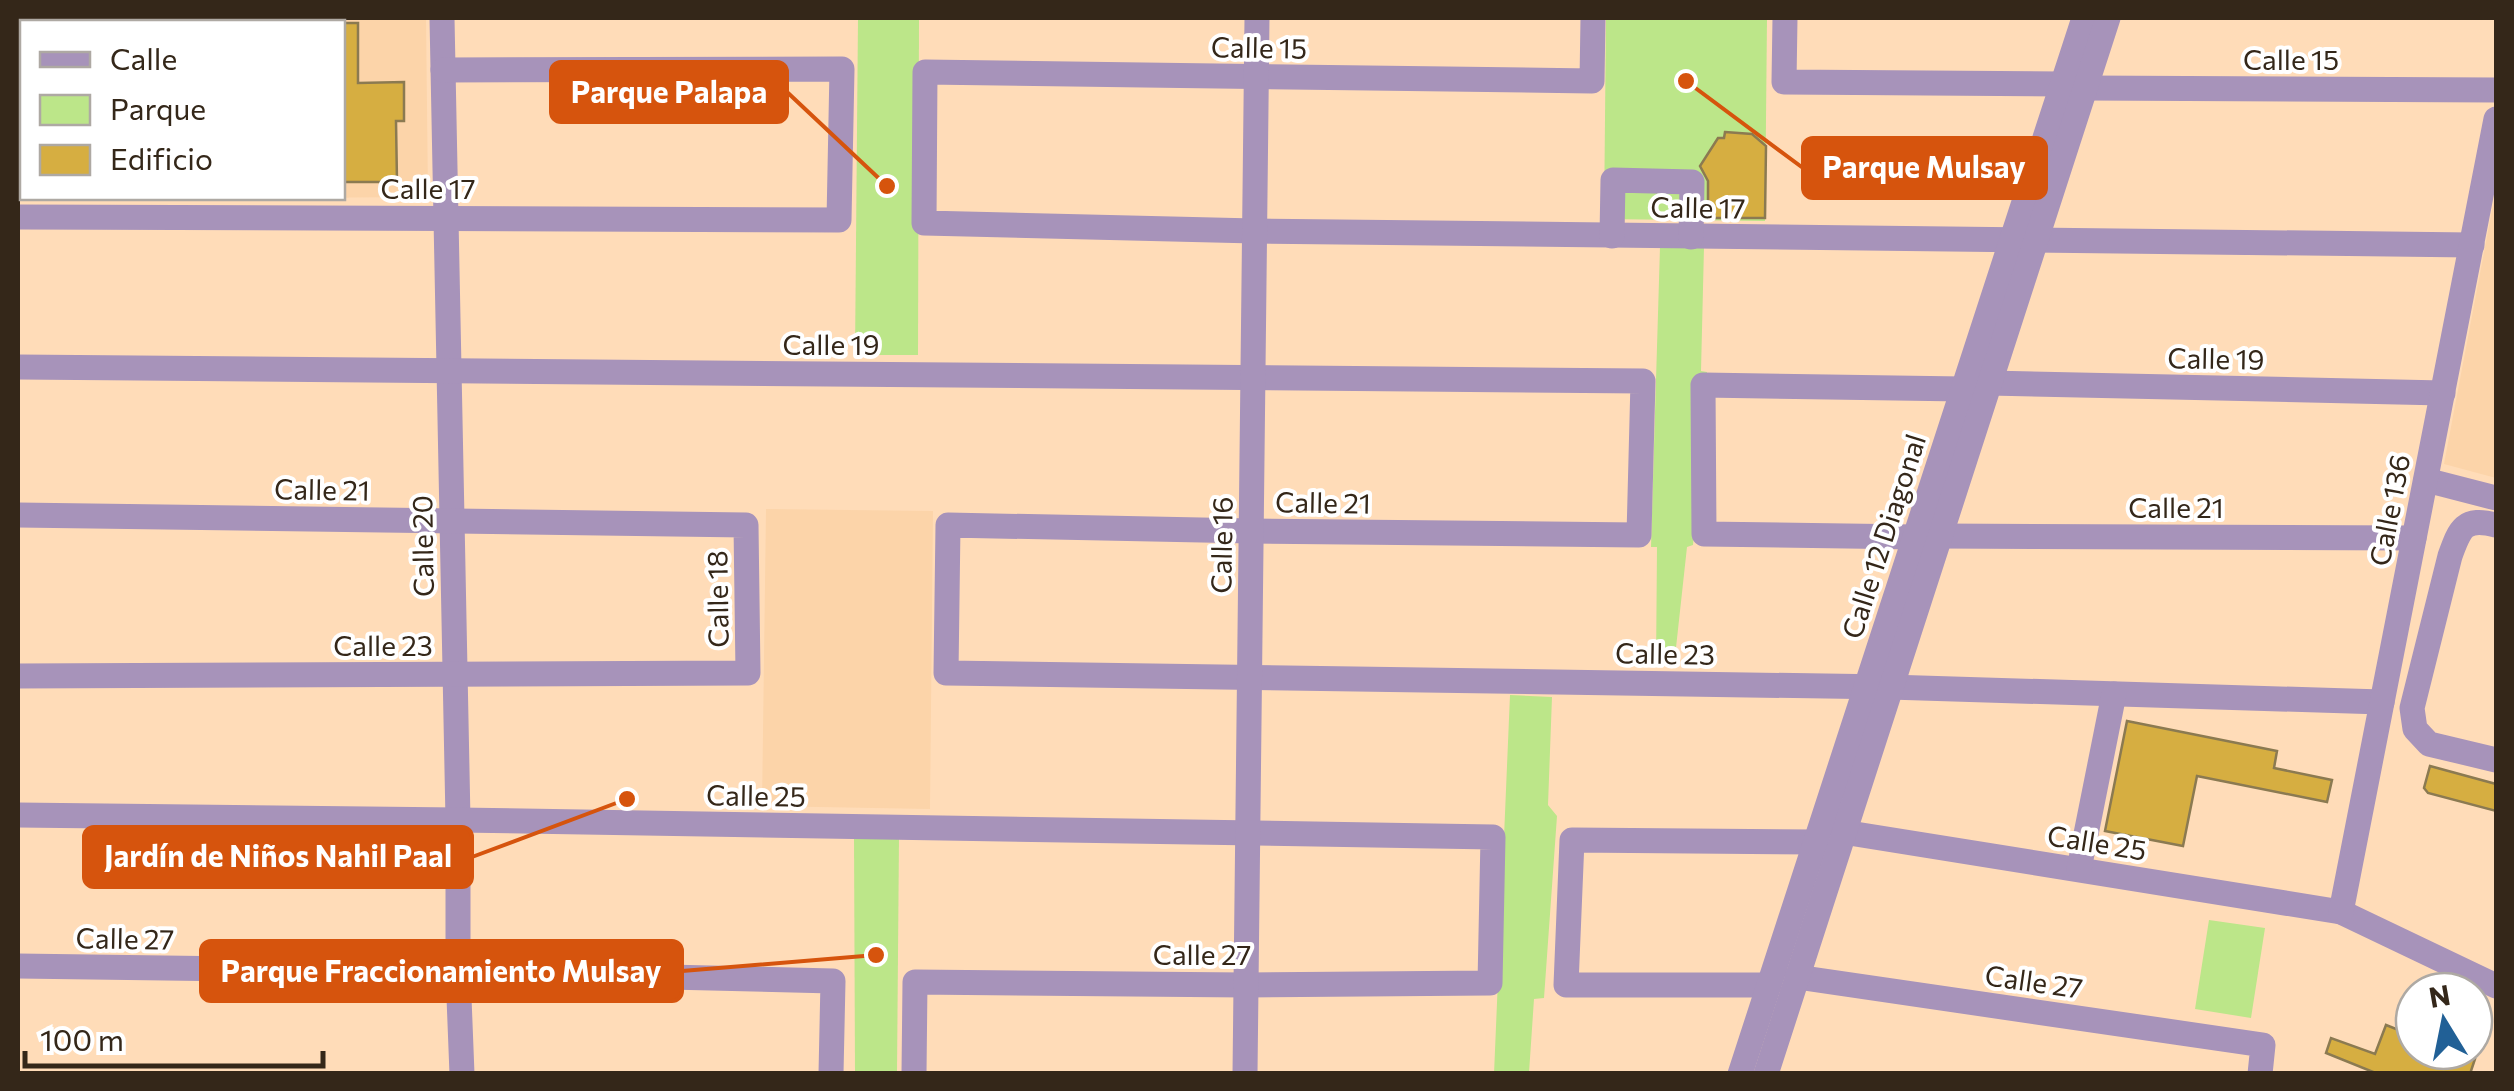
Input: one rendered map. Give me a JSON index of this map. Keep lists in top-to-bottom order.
{
  "streets": {
    "street": [
      "Calle 15",
      "Calle 17",
      "Calle 19",
      "Calle 21",
      "Calle 136",
      "Calle 12 Diagonal",
      "Calle 16",
      "Calle 20",
      "Calle 18",
      "Calle 23",
      "Calle 25",
      "Calle 27"
    ]
  },
  "crossings": [
    ["Calle 15", "Calle 17"],
    ["Calle 15", "Calle 12 Diagonal"],
    ["Calle 15", "Calle 16"],
    ["Calle 17", "Calle 136"],
    ["Calle 17", "Calle 12 Diagonal"],
    ["Calle 17", "Calle 16"],
    ["Calle 17", "Calle 20"],
    ["Calle 19", "Calle 21"],
    ["Calle 19", "Calle 136"],
    ["Calle 19", "Calle 12 Diagonal"],
    ["Calle 19", "Calle 16"],
    ["Calle 19", "Calle 20"],
    ["Calle 21", "Calle 136"],
    ["Calle 21", "Calle 12 Diagonal"],
    ["Calle 21", "Calle 16"],
    ["Calle 21", "Calle 20"],
    ["Calle 21", "Calle 18"],
    ["Calle 21", "Calle 23"],
    ["Calle 136", "Calle 23"],
    ["Calle 136", "Calle 25"],
    ["Calle 12 Diagonal", "Calle 23"],
    ["Calle 12 Diagonal", "Calle 25"],
    ["Calle 12 Diagonal", "Calle 27"],
    ["Calle 16", "Calle 23"],
    ["Calle 16", "Calle 25"],
    ["Calle 16", "Calle 27"],
    ["Calle 20", "Calle 23"],
    ["Calle 20", "Calle 25"],
    ["Calle 20", "Calle 27"],
    ["Calle 18", "Calle 23"],
    ["Calle 25", "Calle 27"]
  ],
  "places": [
    "Parque Mulsay",
    "Parque Palapa",
    "Jardín de Niños Nahil Paal",
    "Parque Fraccionamiento Mulsay"
  ],
  "legend": ["Calle", "Parque", "Edificio"],
  "scale_bar": "100 m",
  "north": "top"
}
